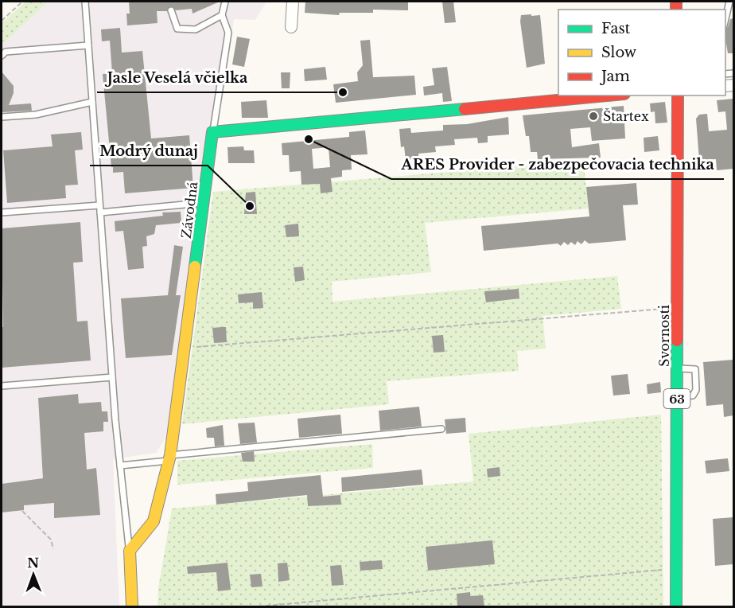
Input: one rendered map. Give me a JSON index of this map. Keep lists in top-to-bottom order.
{
  "streets": {
    "street": ["Závodná", "Svornosti", "63"]
  },
  "places": [
    "Jasle Veselá včielka",
    "Štartex",
    "ARES Provider - zabezpečovacia technika",
    "Modrý dunaj"
  ],
  "legend": ["Fast", "Slow", "Jam"],
  "north": "top"
}
